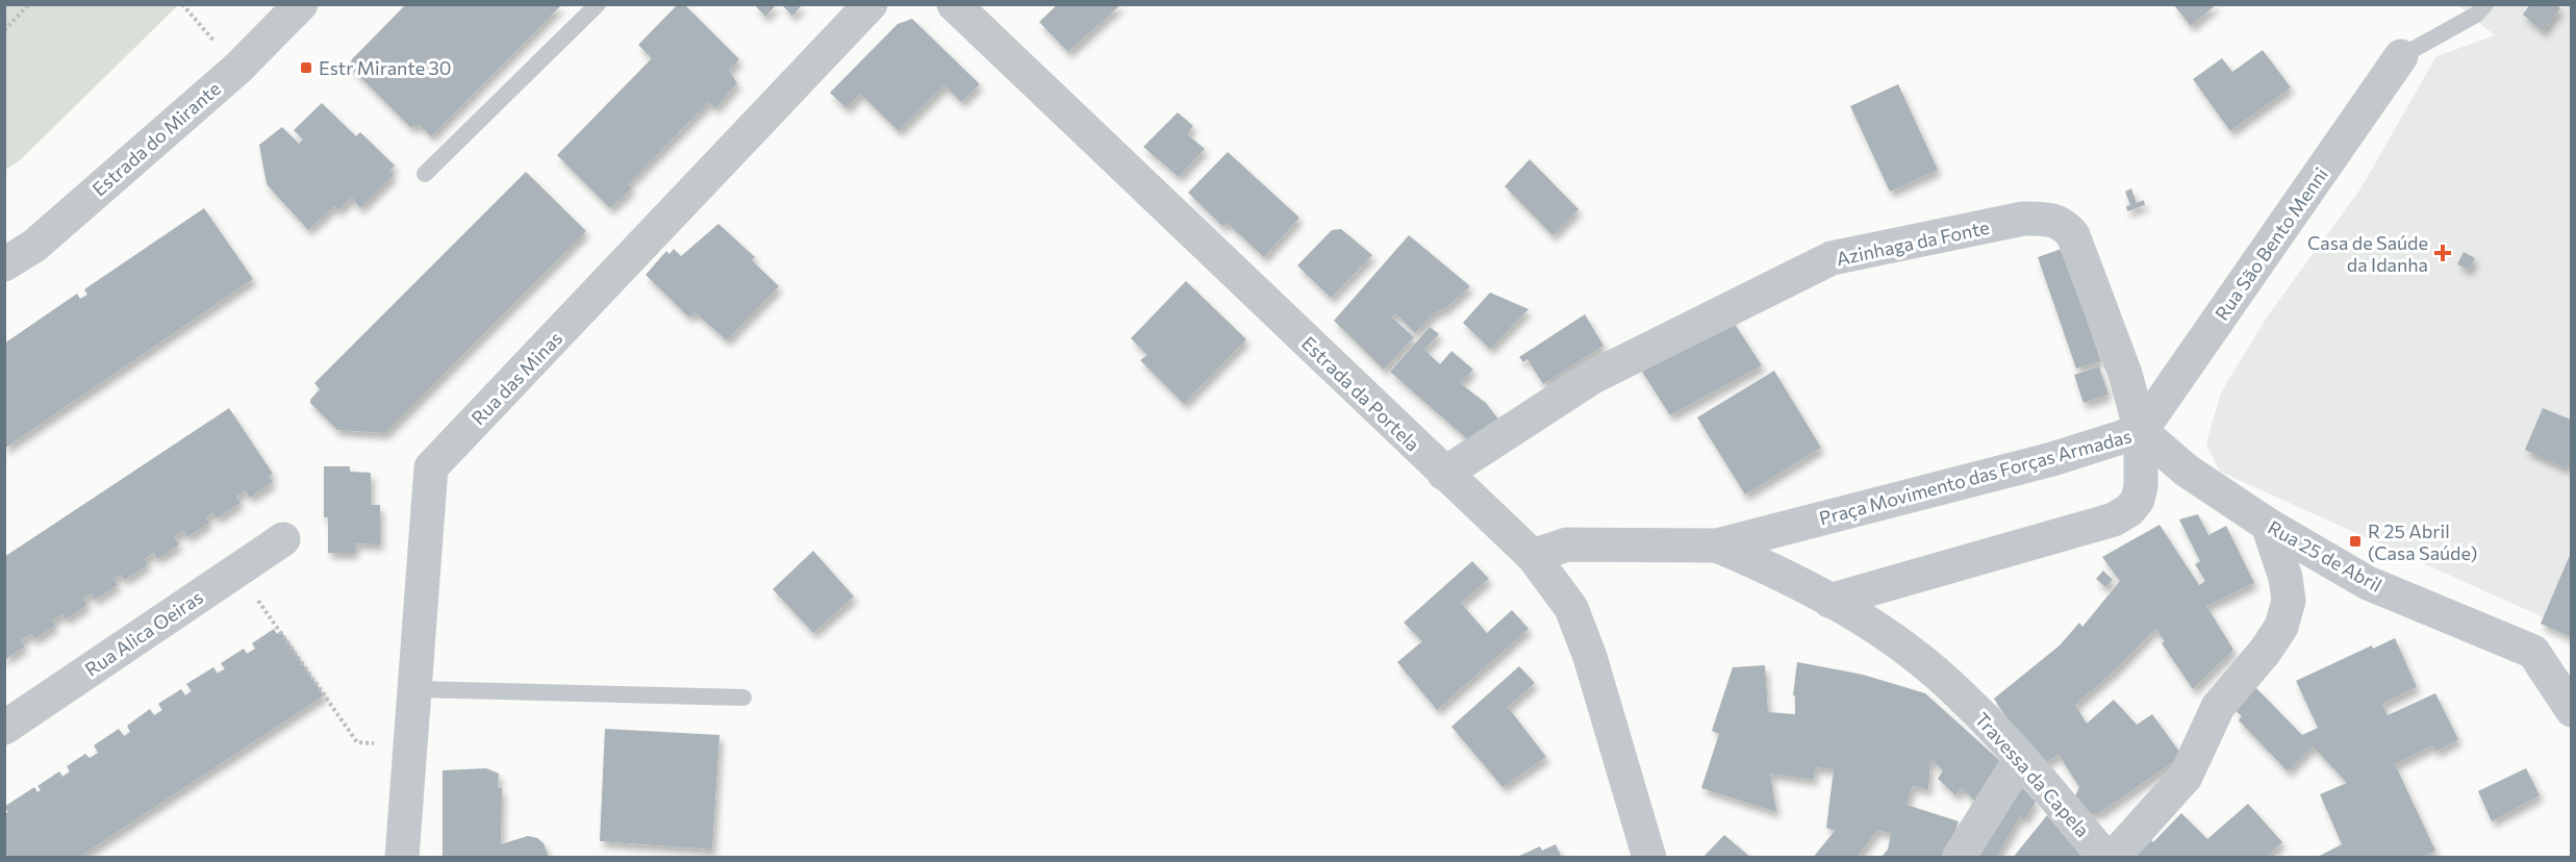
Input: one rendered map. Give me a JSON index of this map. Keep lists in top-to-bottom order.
{
  "streets": {
    "street": [
      "Estrada do Mirante",
      "Azinhaga da Fonte",
      "Rua São Bento Menni",
      "Rua das Minas",
      "Estrada da Portela",
      "Praça Movimento das Forças Armadas",
      "Rua 25 de Abril",
      "Rua Alica Oeiras",
      "Travessa da Capela"
    ]
  },
  "crossings": [
    ["Azinhaga da Fonte", "Rua São Bento Menni"],
    ["Azinhaga da Fonte", "Estrada da Portela"],
    ["Azinhaga da Fonte", "Praça Movimento das Forças Armadas"],
    ["Azinhaga da Fonte", "Rua 25 de Abril"],
    ["Rua São Bento Menni", "Praça Movimento das Forças Armadas"],
    ["Rua São Bento Menni", "Rua 25 de Abril"],
    ["Estrada da Portela", "Praça Movimento das Forças Armadas"],
    ["Praça Movimento das Forças Armadas", "Rua 25 de Abril"],
    ["Praça Movimento das Forças Armadas", "Travessa da Capela"]
  ],
  "places": {
    "transit": ["Estr Mirante 30", "R 25 Abril (Casa Saúde)"],
    "health": ["Casa de Saúde da Idanha"]
  }
}
